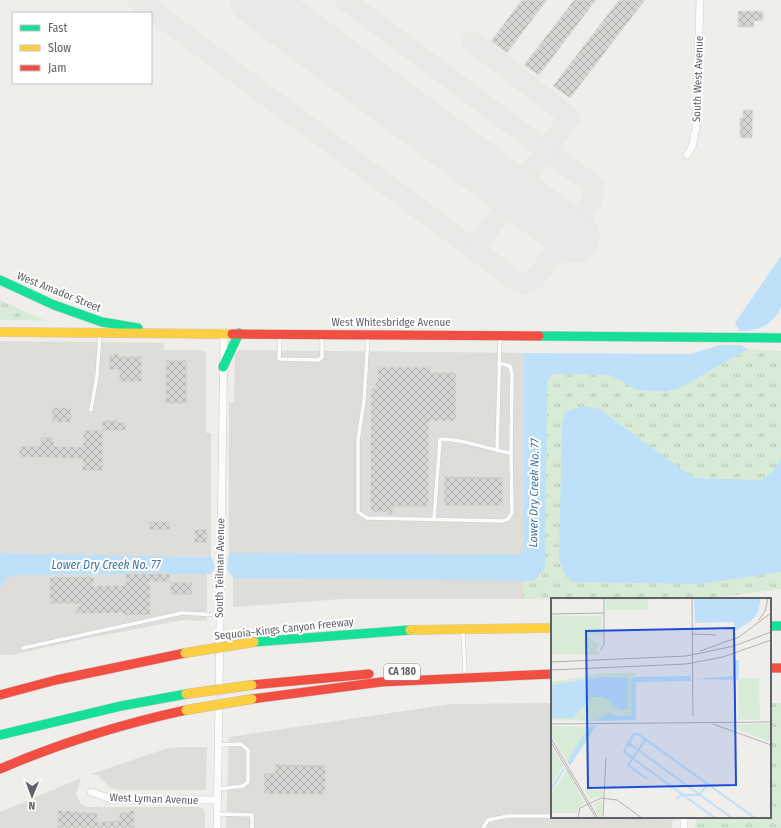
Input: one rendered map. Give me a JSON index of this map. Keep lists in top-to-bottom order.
{
  "streets": {
    "main road": [
      "West Amador Street",
      "West Whitesbridge Avenue",
      "Sequoia–Kings Canyon Freeway",
      "CA 180"
    ],
    "street": ["South West Avenue", "South Teilman Avenue", "West Lyman Avenue"]
  },
  "crossings": [
    ["West Amador Street", "West Whitesbridge Avenue"],
    ["West Whitesbridge Avenue", "South Teilman Avenue"],
    ["South Teilman Avenue", "West Lyman Avenue"]
  ],
  "water": ["Lower Dry Creek No. 77"],
  "legend": ["Fast", "Slow", "Jam"],
  "north": "bottom"
}
